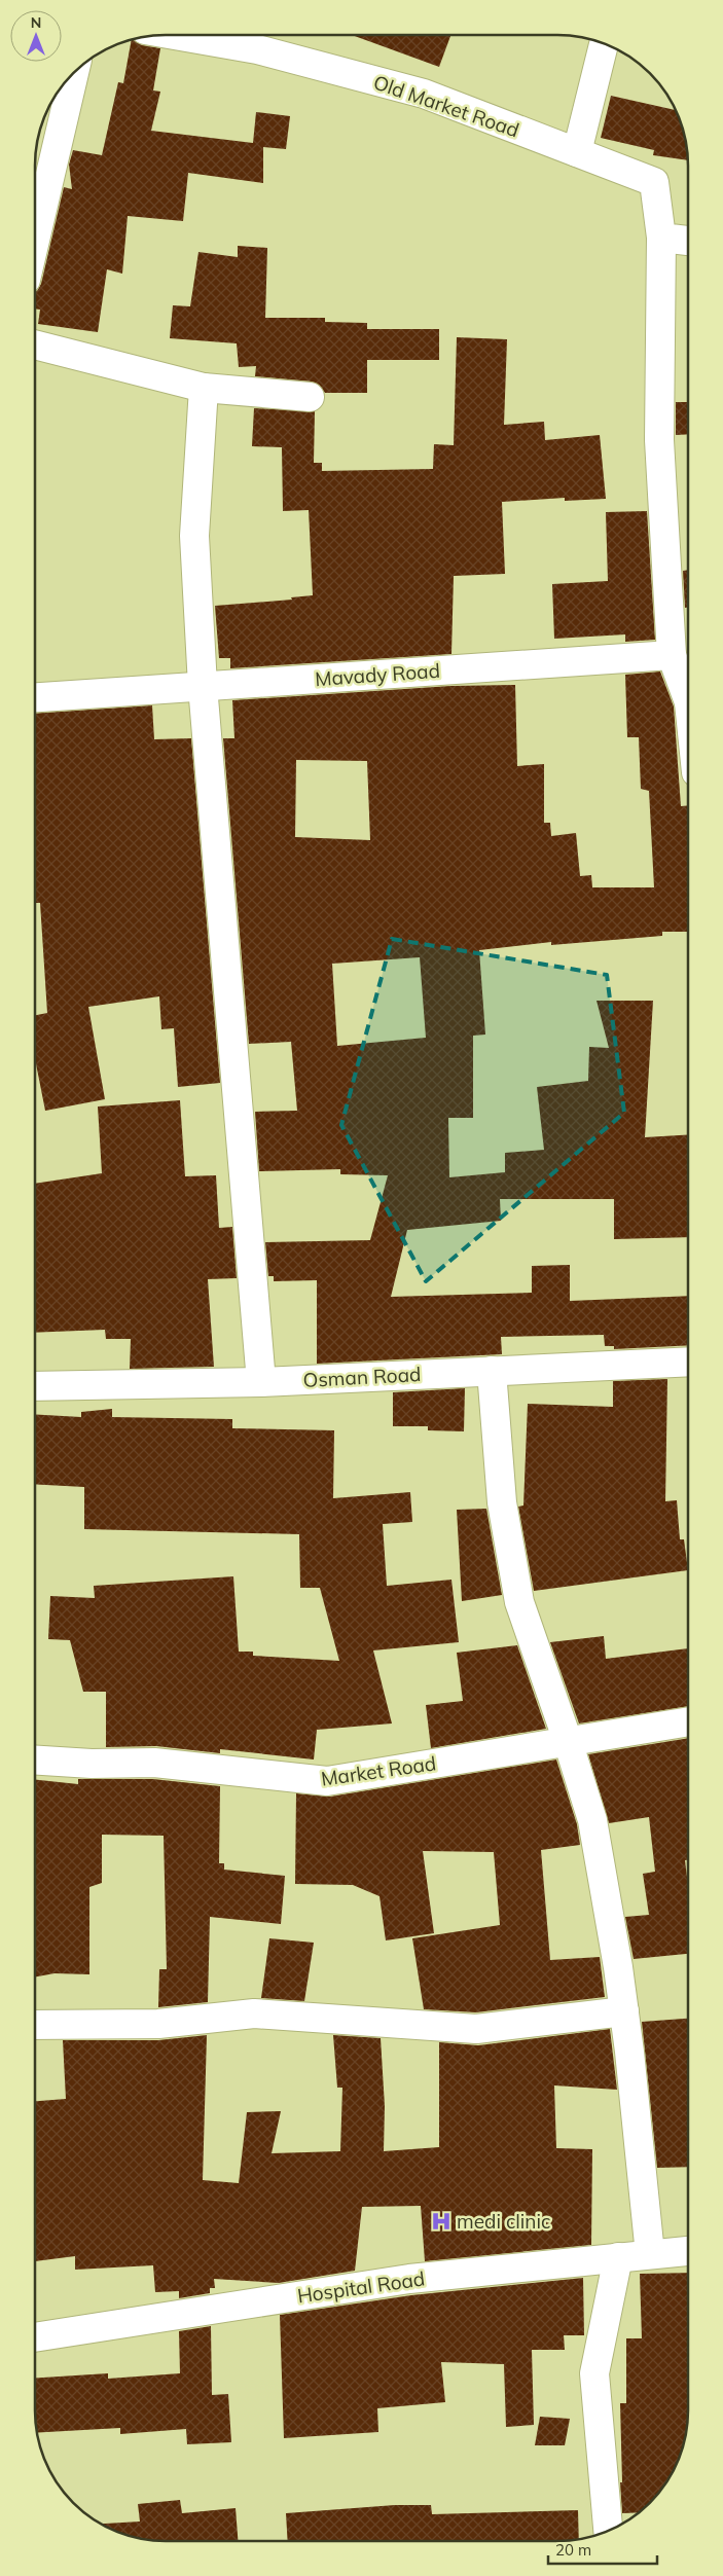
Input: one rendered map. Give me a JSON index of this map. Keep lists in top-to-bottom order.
{
  "streets": {
    "street": [
      "Old Market Road",
      "Mavady Road",
      "Osman Road",
      "Market Road",
      "Hospital Road"
    ]
  },
  "places": {
    "hospital": ["medi clinic"]
  },
  "scale_bar": "20 m",
  "north": "top"
}
